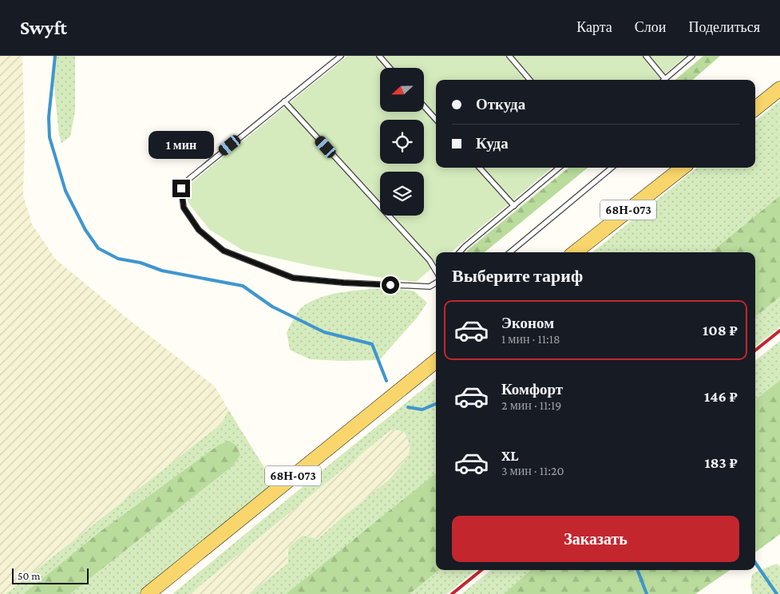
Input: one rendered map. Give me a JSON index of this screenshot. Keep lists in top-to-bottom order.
{
  "streets": {
    "main road": ["68Н-073"]
  },
  "scale_bar": "50 m",
  "north": "left",
  "page": {
    "header": "Swyft",
    "nav": ["Карта", "Слои", "Поделиться"],
    "banner": ["Откуда", "Куда"],
    "bubble": "1 мин",
    "heading": "Выберите тариф",
    "list": [
      {
        "name": "Эконом",
        "note": "1 мин · 11:18",
        "value": "108 ₽"
      },
      {
        "name": "Комфорт",
        "note": "2 мин · 11:19",
        "value": "146 ₽"
      },
      {
        "name": "XL",
        "note": "3 мин · 11:20",
        "value": "183 ₽"
      }
    ],
    "buttons": "Заказать",
    "scale": "50 m"
  }
}
